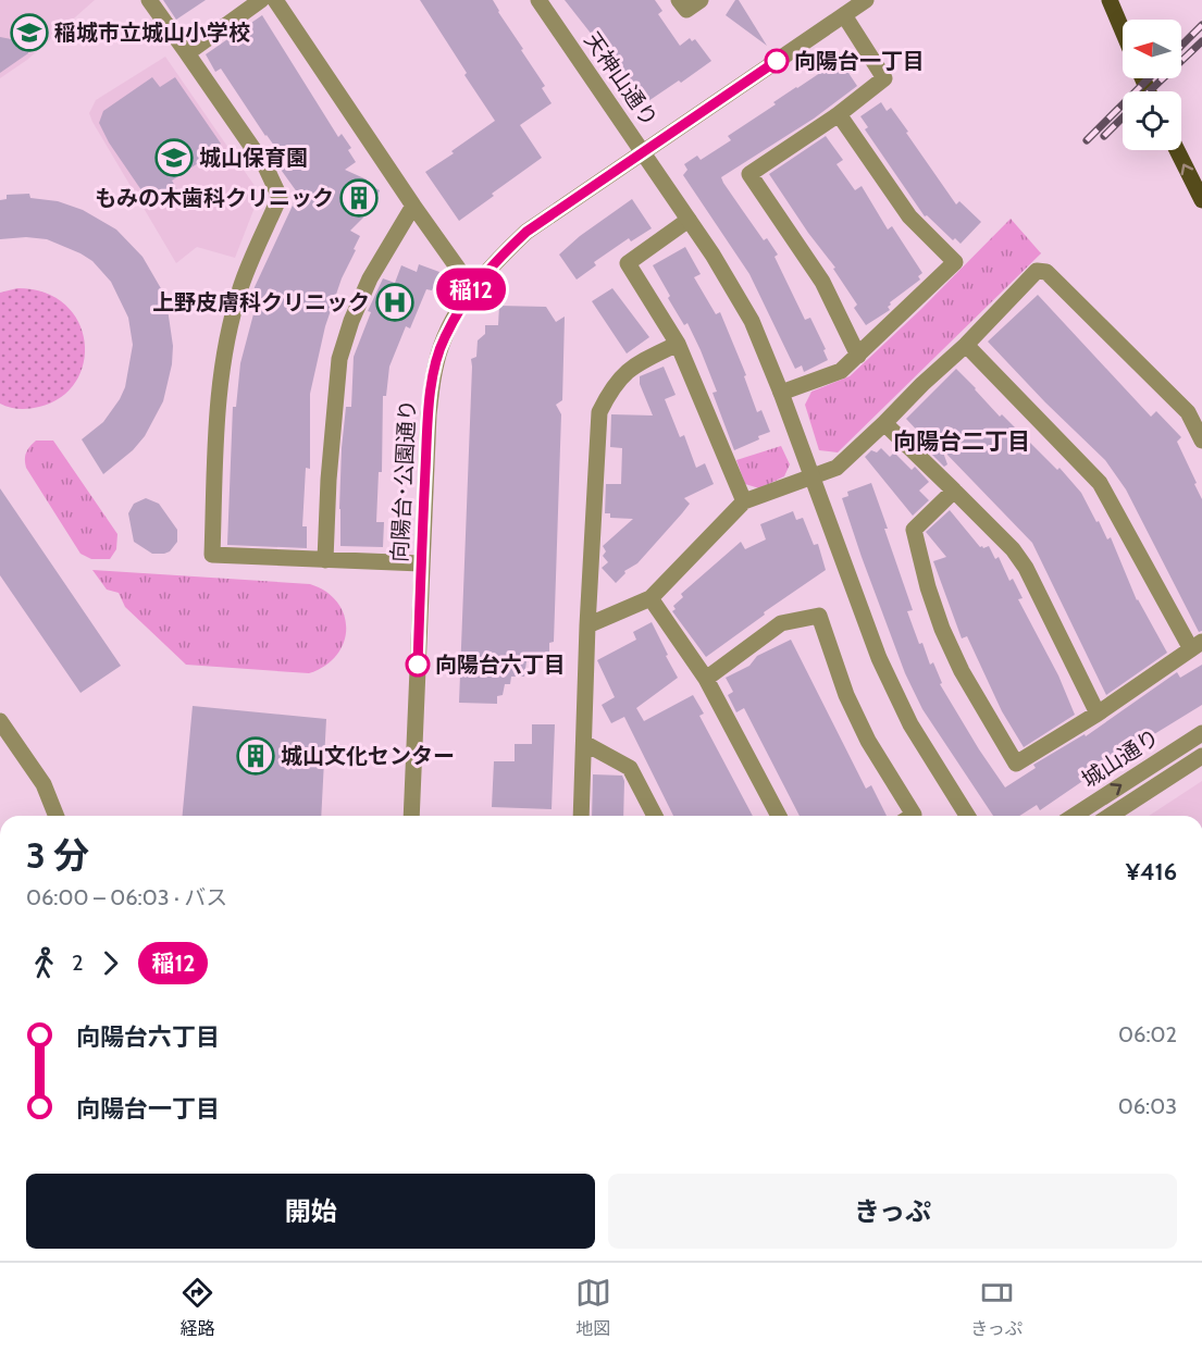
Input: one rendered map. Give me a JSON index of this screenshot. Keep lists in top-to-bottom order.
{
  "streets": {
    "street": ["天神山通り", "向陽台･公園通り", "城山通り"]
  },
  "crossings": [
    ["天神山通り", "向陽台･公園通り"]
  ],
  "districts": ["向陽台二丁目"],
  "places": {
    "school or university": ["稲城市立城山小学校", "城山保育園"],
    "other": ["向陽台一丁目", "向陽台六丁目"],
    "building": ["もみの木歯科クリニック", "城山文化センター"],
    "hospital": ["上野皮膚科クリニック"]
  },
  "lines": ["bus line 稲12"],
  "north": "left",
  "page": {
    "on_map": "稲12",
    "heading": ["3 分", "06:00 – 06:03 · バス", "¥416"],
    "legs": ["2", "稲12"],
    "list": [
      {
        "name": "向陽台六丁目",
        "value": "06:02"
      },
      {
        "name": "向陽台一丁目",
        "value": "06:03"
      }
    ],
    "buttons": ["開始", "きっぷ"],
    "tabs": ["経路", "地図", "きっぷ"]
  }
}
